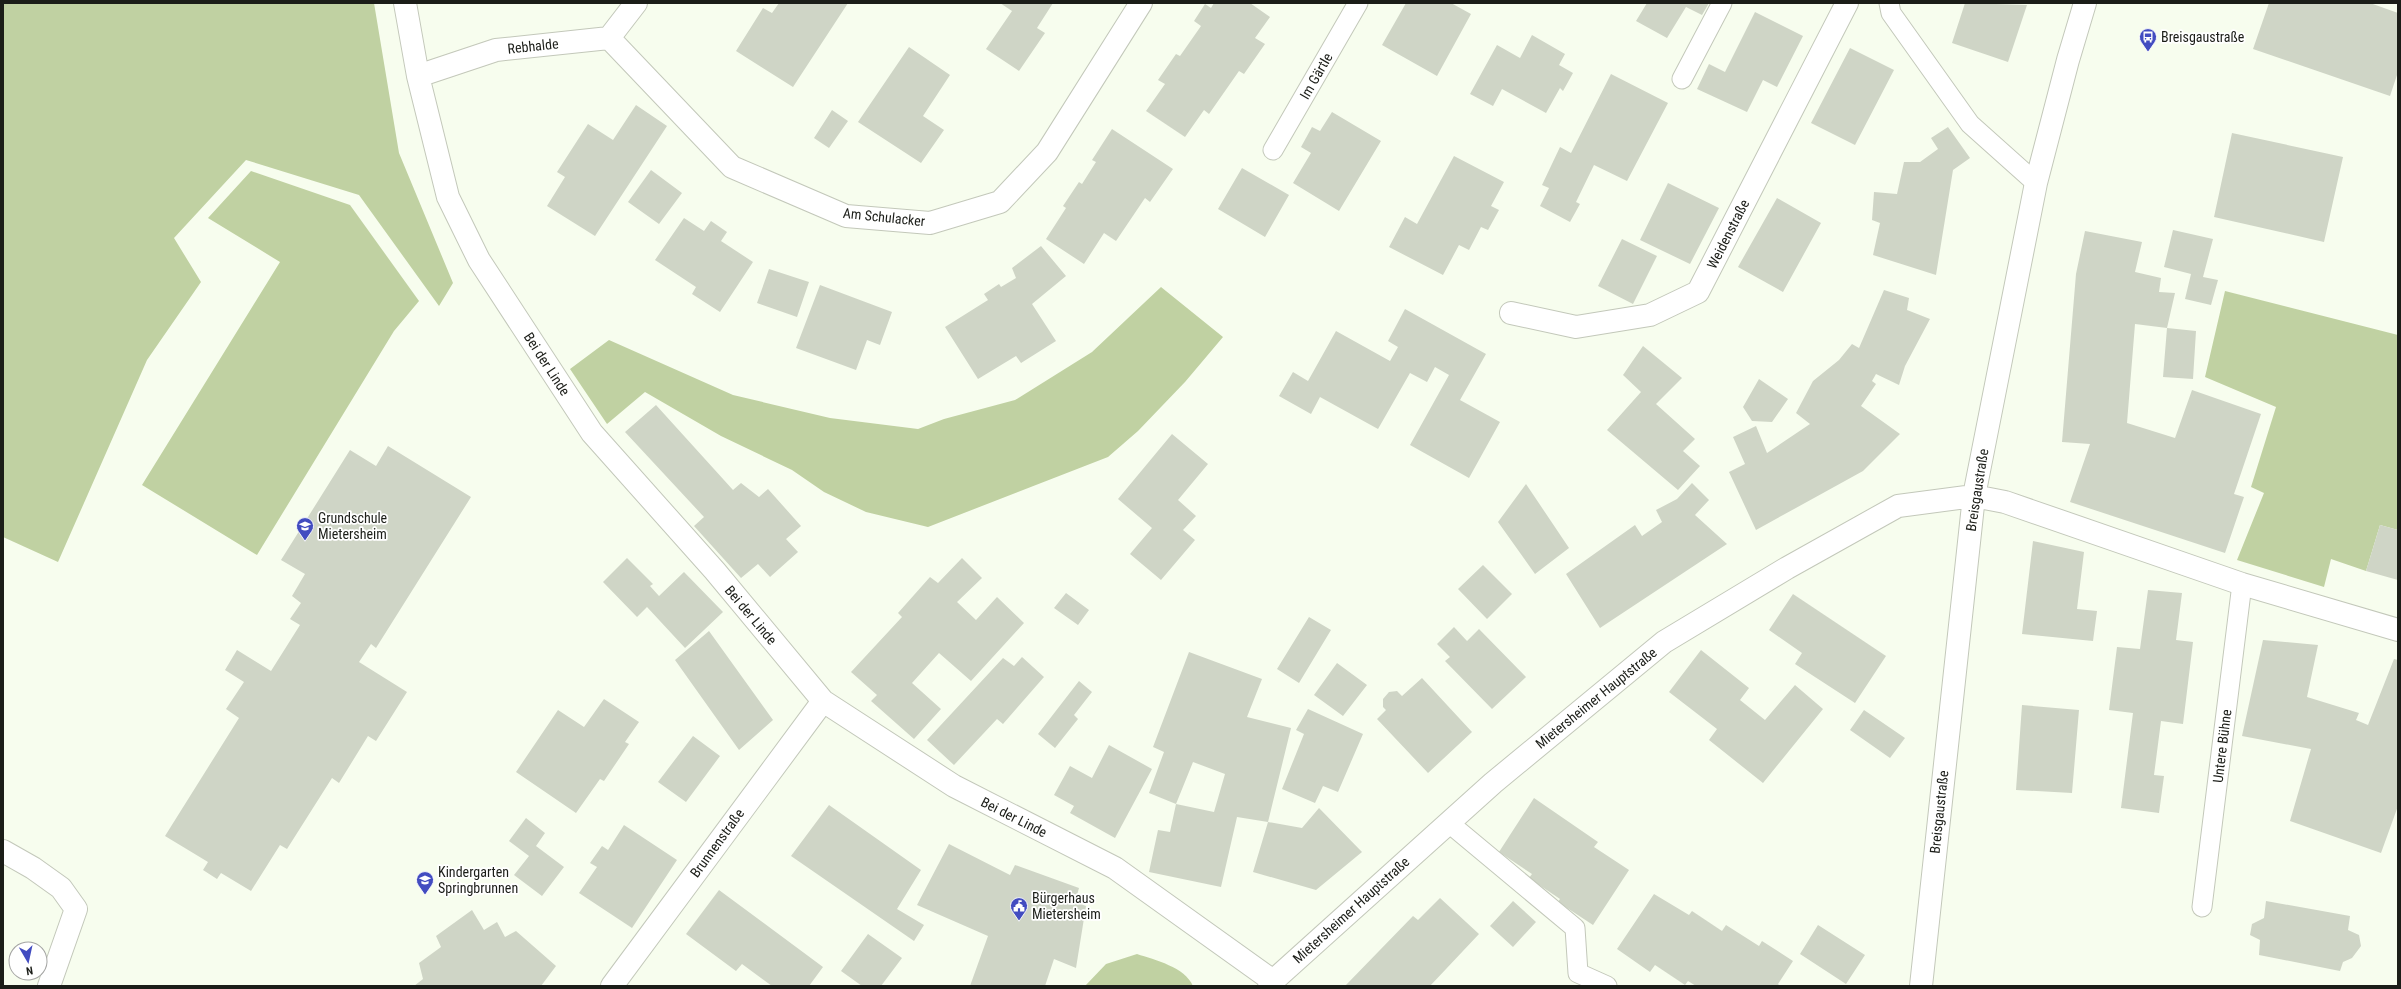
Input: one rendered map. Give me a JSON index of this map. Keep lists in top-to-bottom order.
{
  "streets": {
    "street": [
      "Rebhalde",
      "Am Schulacker",
      "Weidenstraße",
      "Bei der Linde",
      "Breisgaustraße",
      "Mietersheimer Hauptstraße",
      "Brunnenstraße"
    ],
    "lane": ["Im Gärtle", "Untere Bühne"]
  },
  "crossings": [
    ["Rebhalde", "Am Schulacker"],
    ["Rebhalde", "Bei der Linde"],
    ["Bei der Linde", "Mietersheimer Hauptstraße"],
    ["Bei der Linde", "Brunnenstraße"],
    ["Breisgaustraße", "Mietersheimer Hauptstraße"]
  ],
  "places": {
    "bus stop": ["Breisgaustraße"],
    "school or university": ["Grundschule Mietersheim", "Kindergarten Springbrunnen"],
    "public building": ["Bürgerhaus Mietersheim"]
  },
  "north": "bottom"
}
